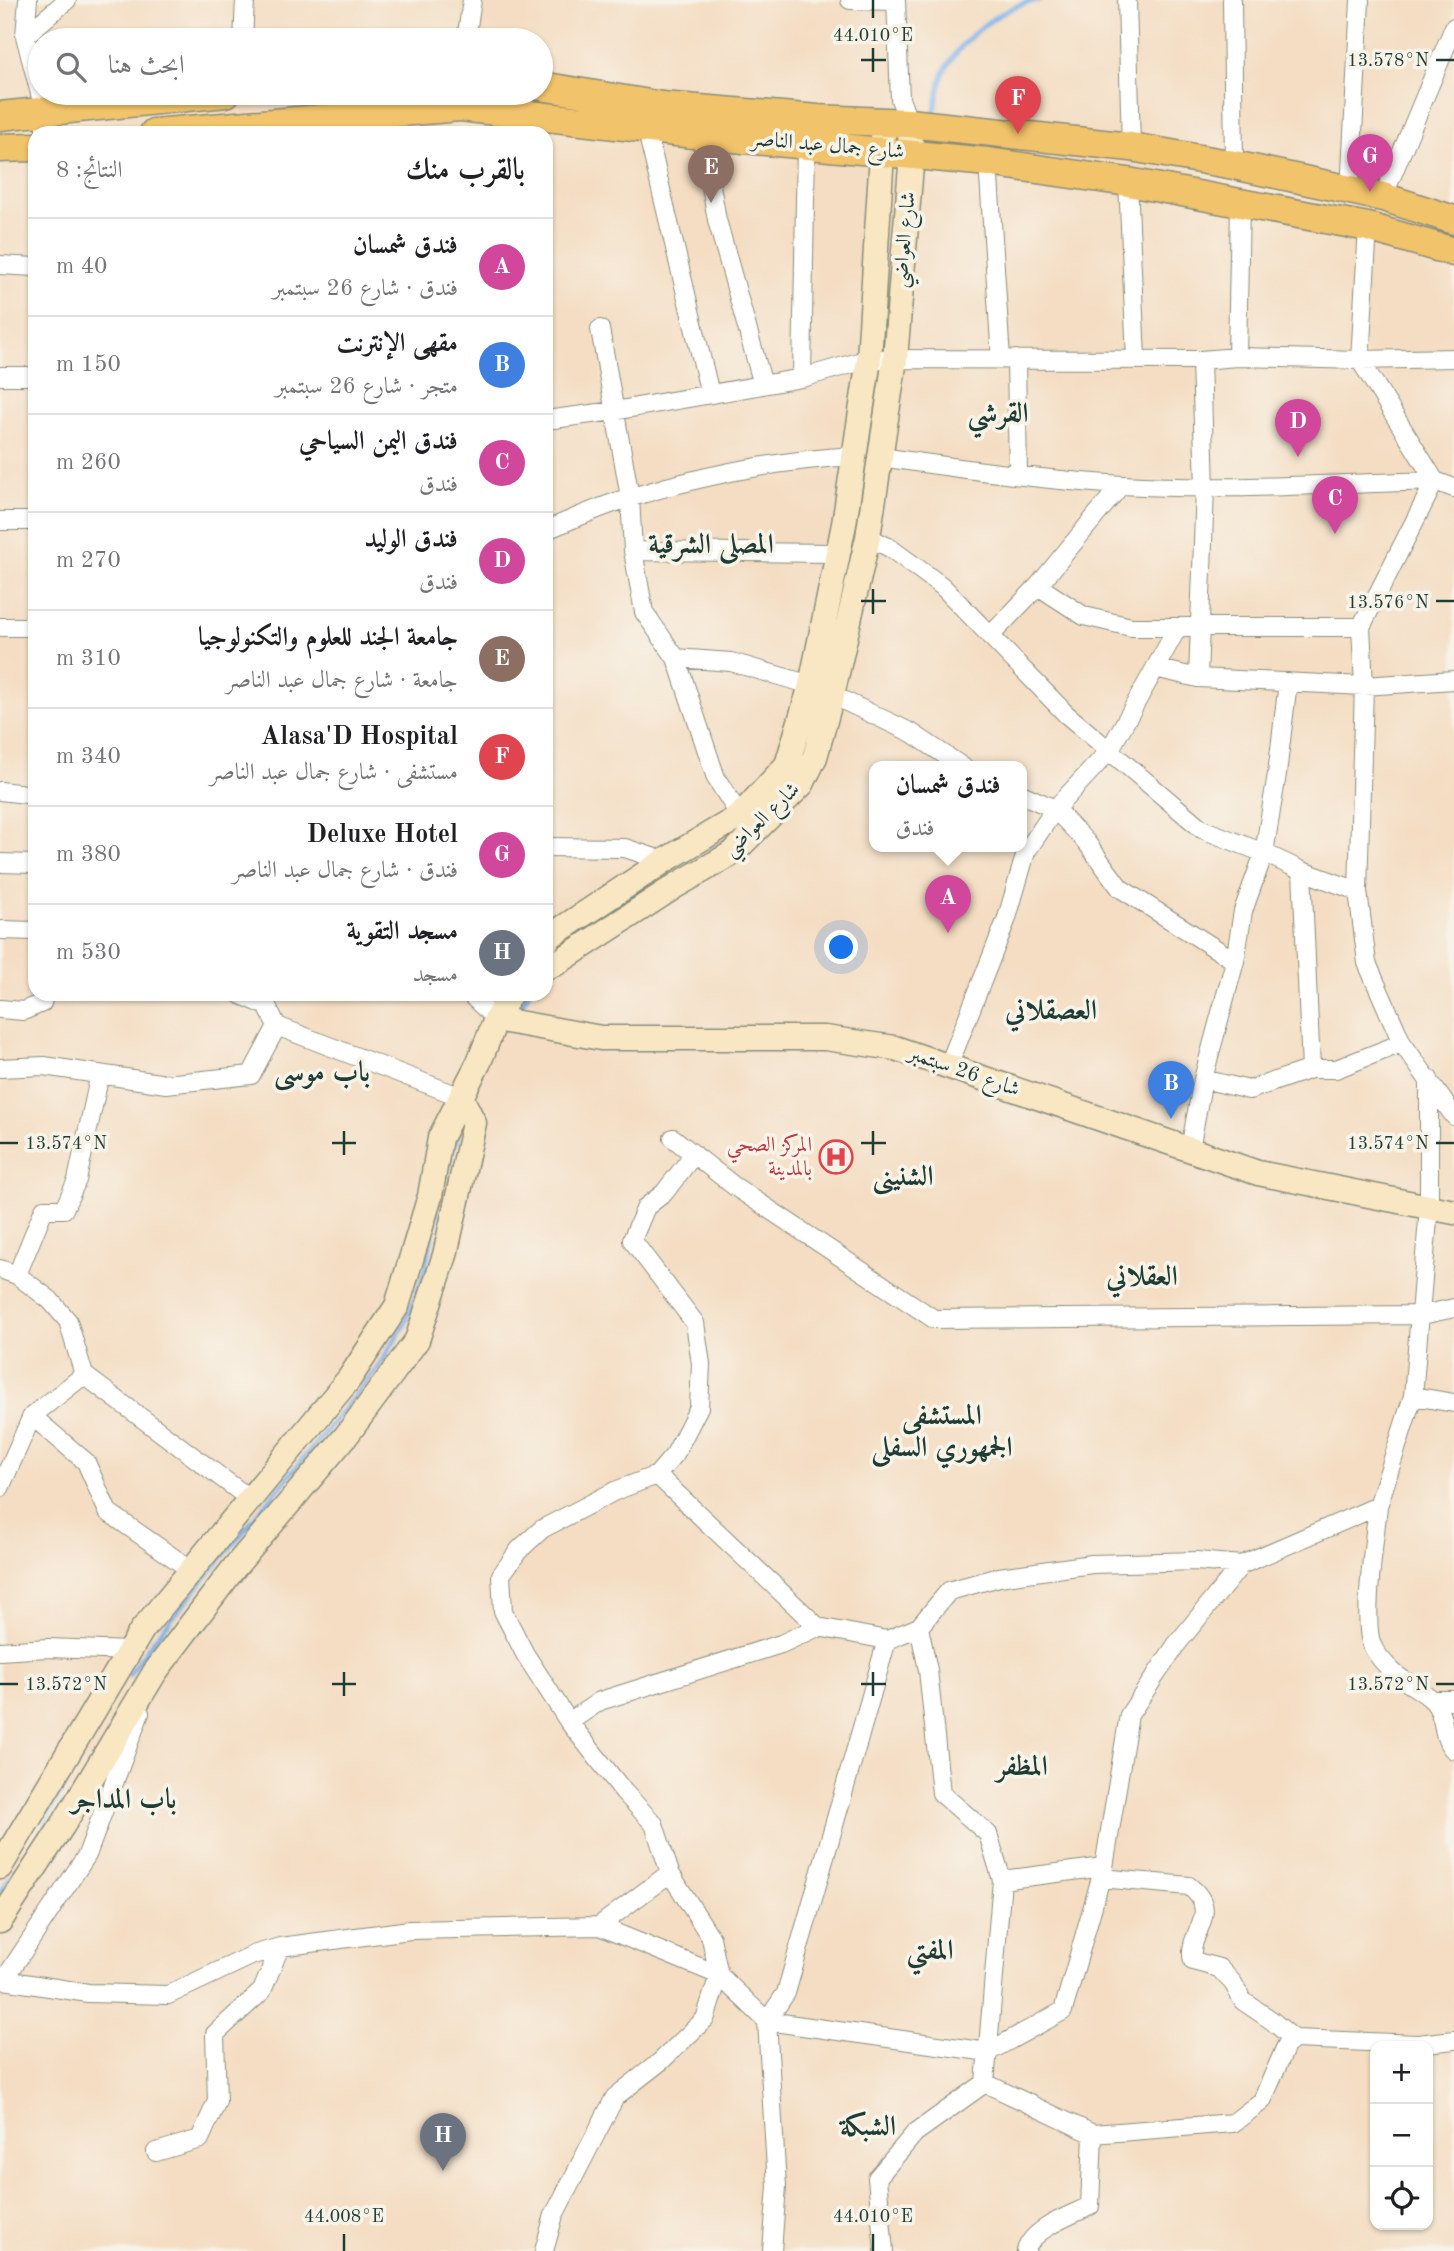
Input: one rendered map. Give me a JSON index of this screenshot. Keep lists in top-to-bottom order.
{
  "streets": {
    "main road": ["شارع جمال عبد الناصر", "شارع العواضي", "شارع 26 سبتمبر"]
  },
  "crossings": [
    ["شارع جمال عبد الناصر", "شارع العواضي"]
  ],
  "districts": [
    "القرشي",
    "المصلى الشرقية",
    "العصقلاني",
    "باب موسى",
    "الشنينى",
    "العقلاني",
    "المستشفى الجمهوري السفلى",
    "المظفر",
    "باب المداجر",
    "المفتي",
    "الشبكة"
  ],
  "places": {
    "hospital": ["المركز الصحي بالمدينة"]
  },
  "page": {
    "search": "ابحث هنا",
    "pins": [
      "F",
      "G",
      "E",
      "D",
      "C",
      "A",
      "B",
      "H"
    ],
    "heading": ["بالقرب منك", "النتائج: 8"],
    "list": [
      {
        "mark": "A",
        "name": "فندق شمسان",
        "note": "فندق · شارع 26 سبتمبر",
        "value": "40 m"
      },
      {
        "mark": "B",
        "name": "مقهى الإنترنت",
        "note": "متجر · شارع 26 سبتمبر",
        "value": "150 m"
      },
      {
        "mark": "C",
        "name": "فندق اليمن السياحي",
        "note": "فندق",
        "value": "260 m"
      },
      {
        "mark": "D",
        "name": "فندق الوليد",
        "note": "فندق",
        "value": "270 m"
      },
      {
        "mark": "E",
        "name": "جامعة الجند للعلوم والتكنولوجيا",
        "note": "جامعة · شارع جمال عبد الناصر",
        "value": "310 m"
      },
      {
        "mark": "F",
        "name": "Alasa'D Hospital",
        "note": "مستشفى · شارع جمال عبد الناصر",
        "value": "340 m"
      },
      {
        "mark": "G",
        "name": "Deluxe Hotel",
        "note": "فندق · شارع جمال عبد الناصر",
        "value": "380 m"
      },
      {
        "mark": "H",
        "name": "مسجد التقوية",
        "note": "مسجد",
        "value": "530 m"
      }
    ],
    "popup": ["فندق شمسان", "فندق"],
    "map_buttons": ["+", "−"]
  },
  "coordinates": [
    "44.010°E",
    "13.578°N",
    "13.576°N",
    "13.574°N",
    "13.572°N",
    "44.008°E"
  ]
}
